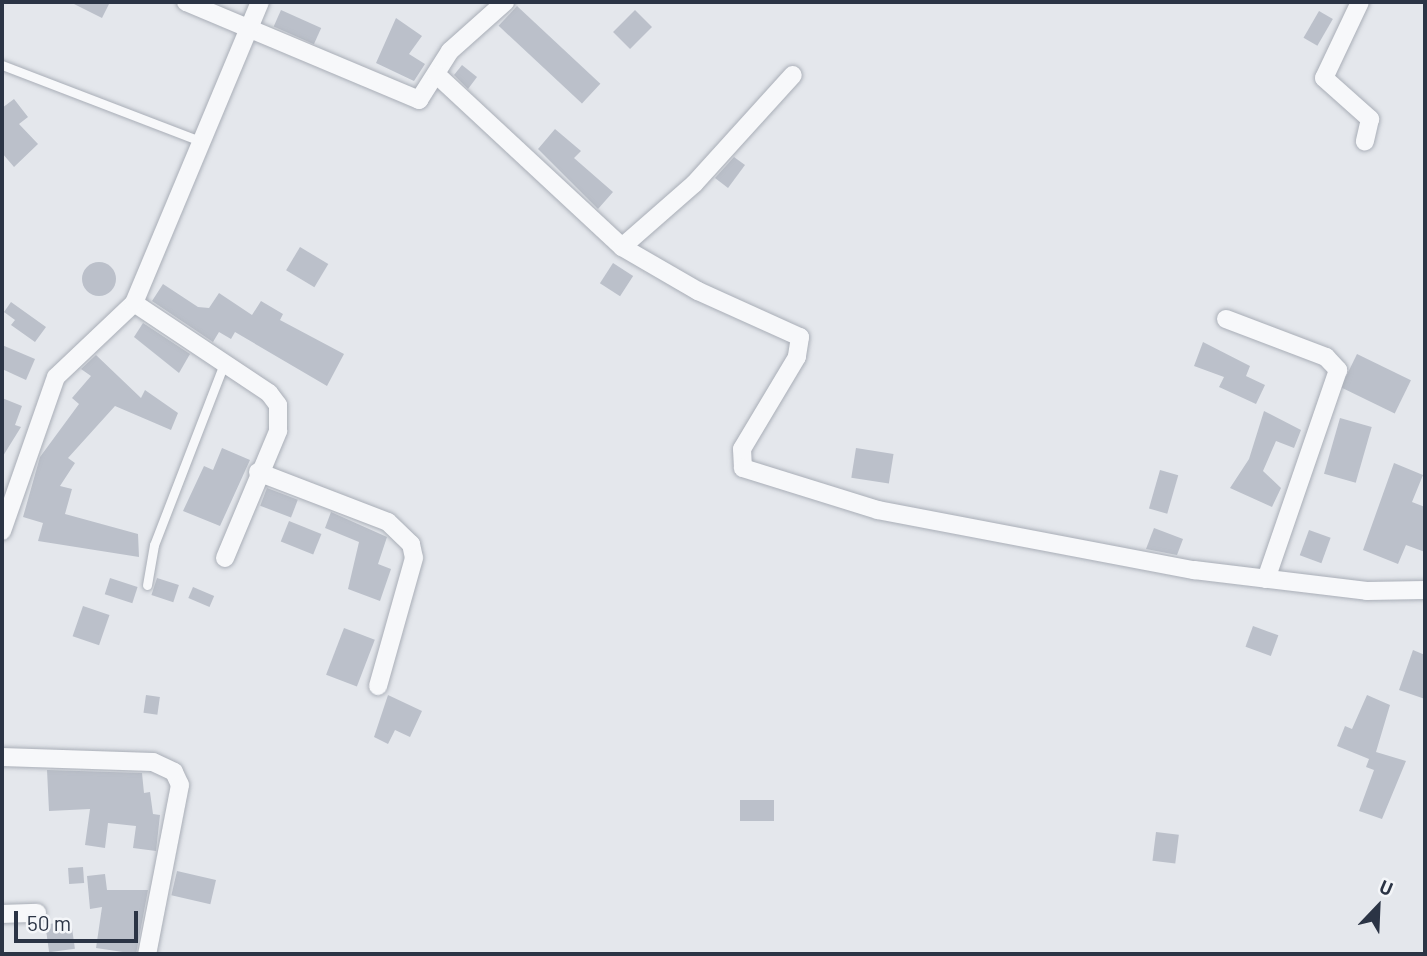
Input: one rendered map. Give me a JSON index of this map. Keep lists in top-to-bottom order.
{
  "scale_bar": "50 m",
  "north": "top right"
}
